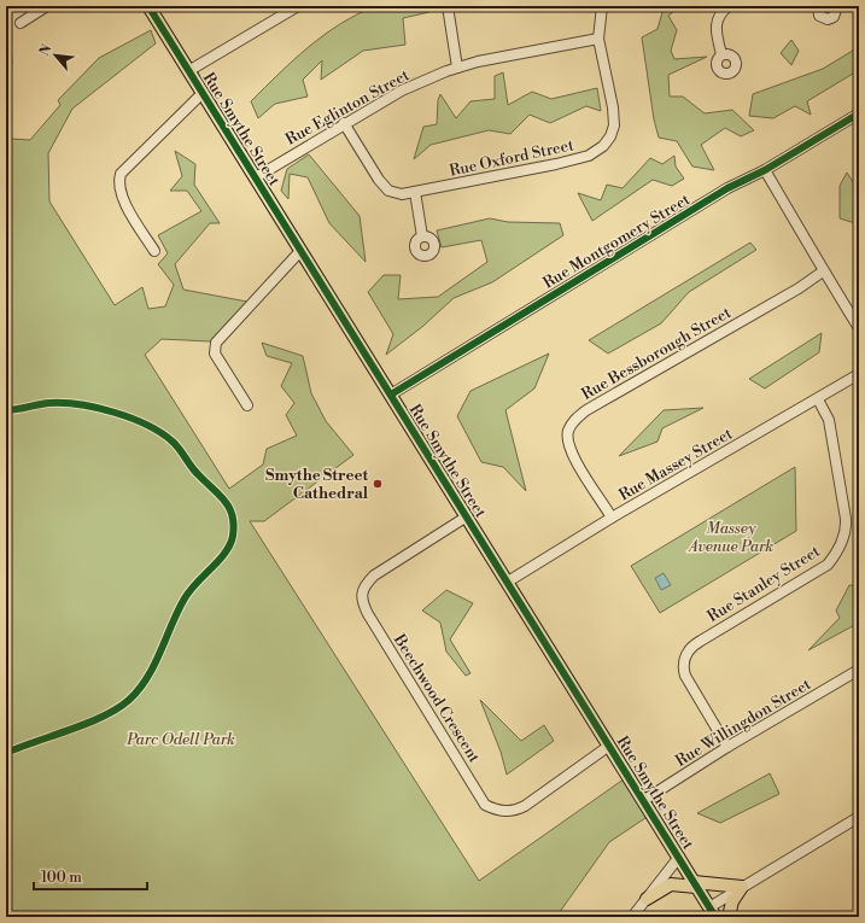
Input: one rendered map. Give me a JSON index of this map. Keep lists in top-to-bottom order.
{
  "streets": {
    "main road": ["Rue Smythe Street"],
    "street": [
      "Rue Eglinton Street",
      "Rue Oxford Street",
      "Rue Montgomery Street",
      "Rue Bessborough Street",
      "Rue Massey Street",
      "Rue Stanley Street",
      "Beechwood Crescent",
      "Rue Willingdon Street"
    ]
  },
  "crossings": [
    ["Rue Eglinton Street", "Rue Smythe Street"],
    ["Rue Eglinton Street", "Rue Oxford Street"],
    ["Rue Smythe Street", "Rue Montgomery Street"],
    ["Rue Smythe Street", "Rue Massey Street"],
    ["Rue Smythe Street", "Beechwood Crescent"],
    ["Rue Smythe Street", "Rue Willingdon Street"],
    ["Rue Bessborough Street", "Rue Massey Street"],
    ["Rue Massey Street", "Rue Stanley Street"],
    ["Rue Stanley Street", "Rue Willingdon Street"]
  ],
  "parks": ["Massey Avenue Park", "Parc Odell Park"],
  "places": ["Smythe Street Cathedral"],
  "scale_bar": "100 m",
  "north": "top left"
}
